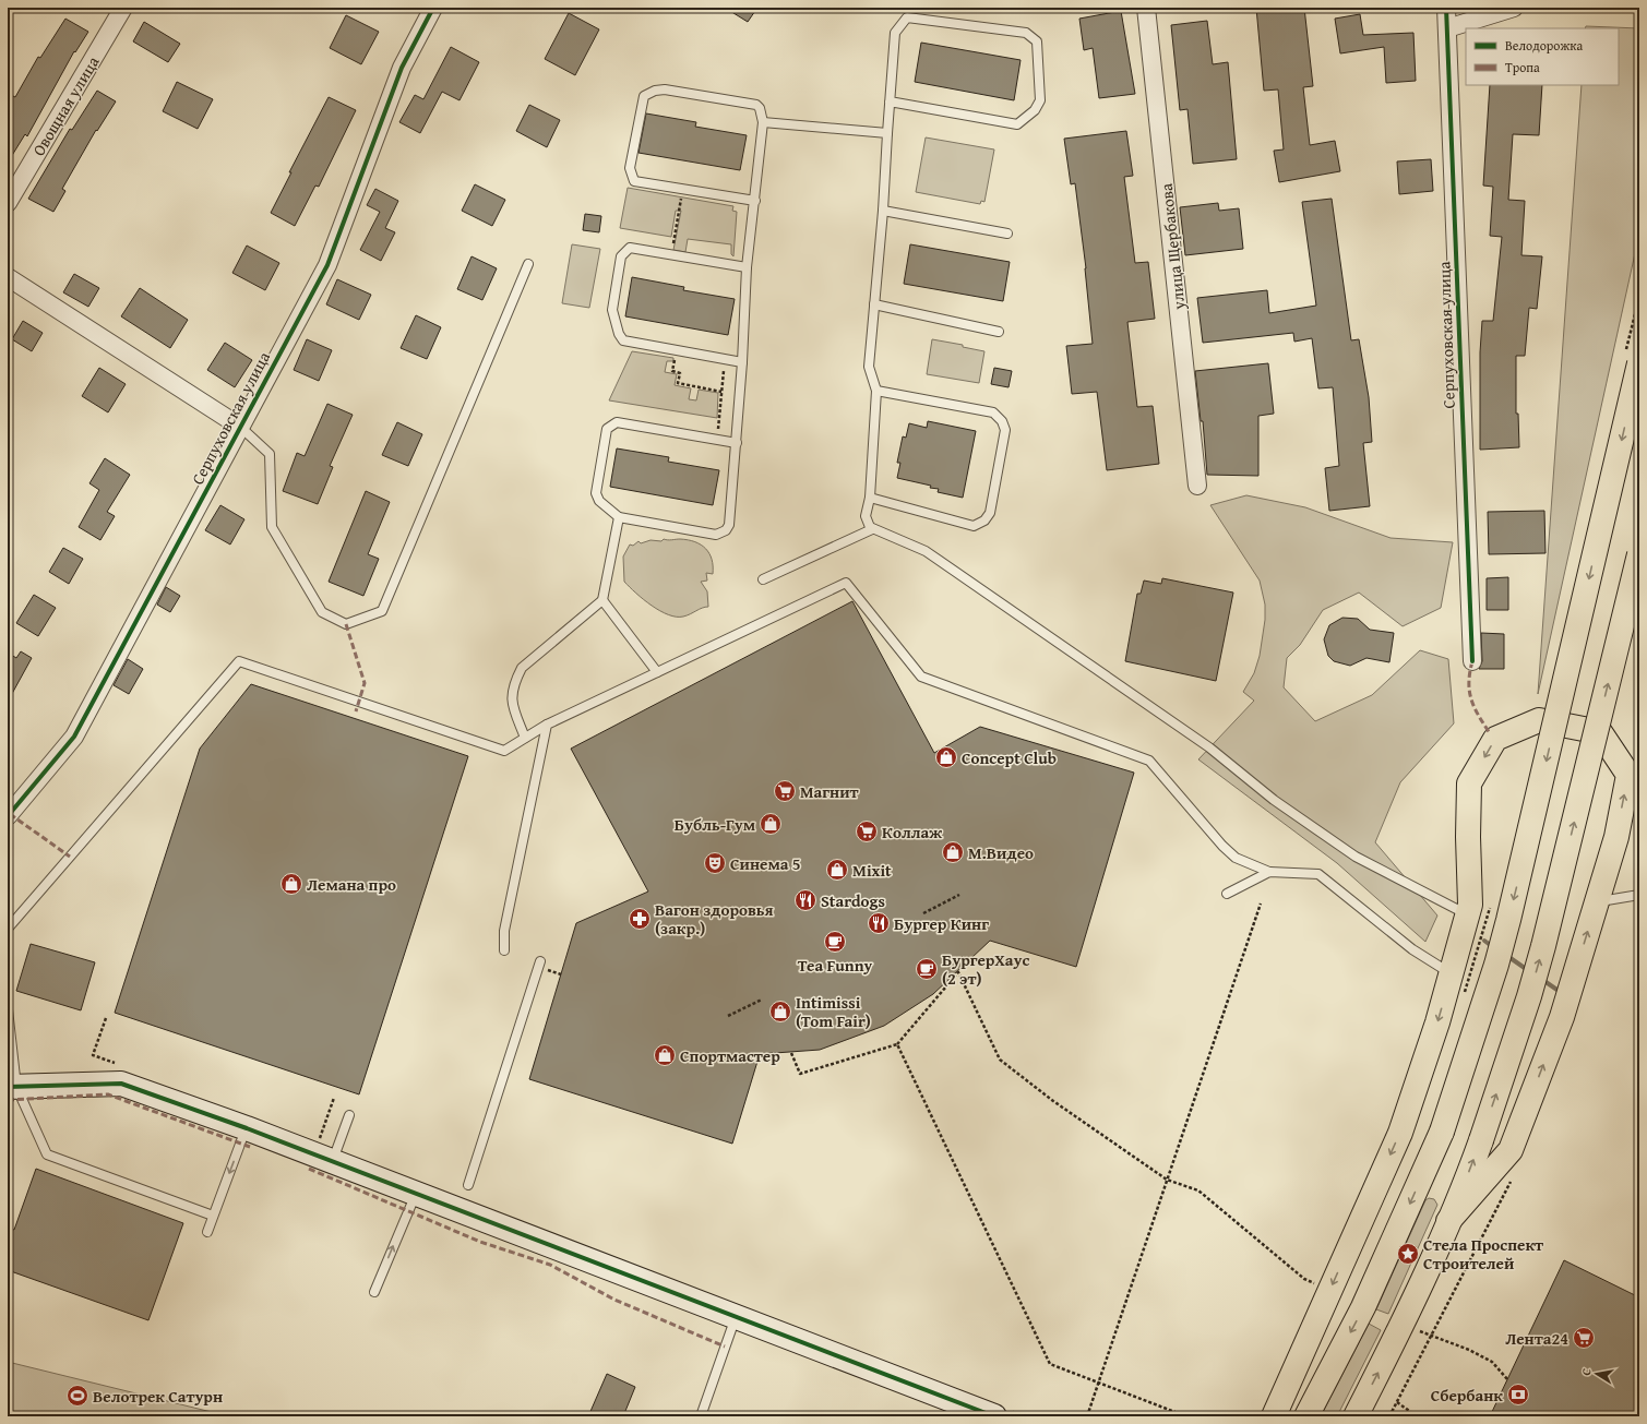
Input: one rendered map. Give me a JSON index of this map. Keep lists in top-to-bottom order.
{
  "streets": {
    "street": ["Овощная улица", "улица Щербакова", "Серпуховская улица"]
  },
  "places": {
    "shop": [
      "Concept Club",
      "Бубль-Гум",
      "М.Видео",
      "Mixit",
      "Лемана про",
      "Intimissi (Tom Fair)",
      "Спортмастер"
    ],
    "supermarket": ["Магнит", "Коллаж", "Лента24"],
    "theatre": ["Синема 5"],
    "restaurant": ["Stardogs", "Бургер Кинг"],
    "pharmacy": ["Вагон здоровья (закр.)"],
    "cafe": ["Tea Funny", "БургерХаус (2 эт)"],
    "place": ["Стела Проспект Строителей"],
    "bank": ["Сбербанк"],
    "sports": ["Велотрек Сатурн"]
  },
  "legend": ["Велодорожка", "Тропа"],
  "north": "left"
}
